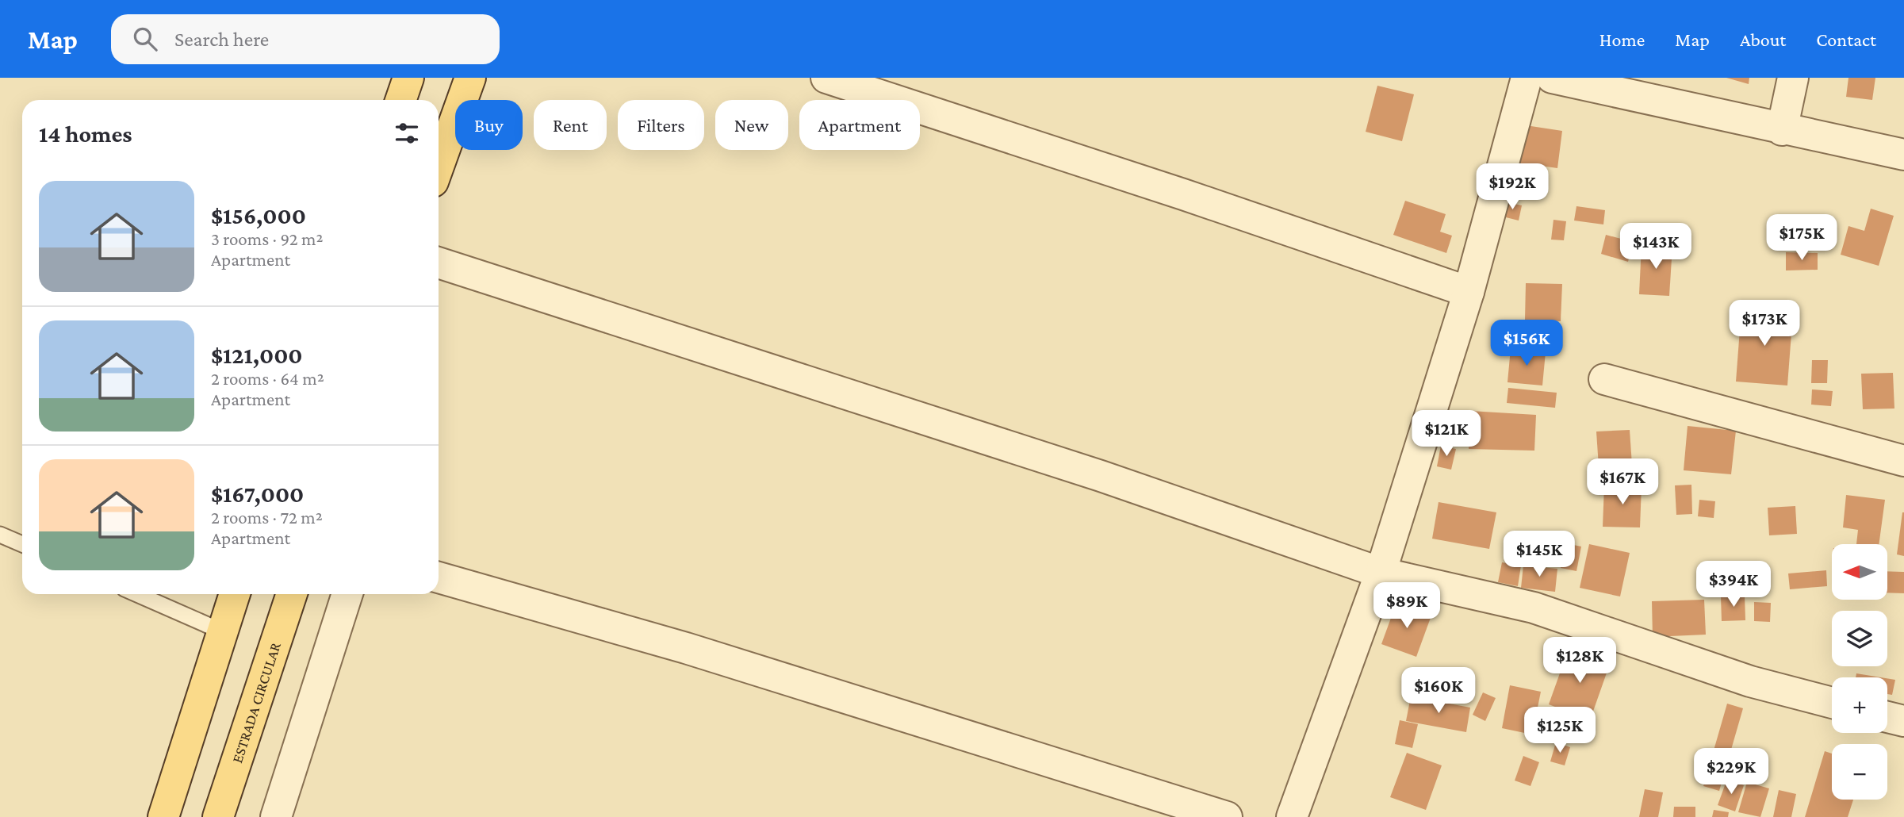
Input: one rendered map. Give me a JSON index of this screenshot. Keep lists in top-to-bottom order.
{
  "streets": {
    "main road": ["ESTRADA CIRCULAR"]
  },
  "north": "left",
  "page": {
    "header": "Map",
    "search": "Search here",
    "nav": [
      "Home",
      "Map",
      "About",
      "Contact"
    ],
    "chip": [
      "Buy",
      "Rent",
      "Filters",
      "New",
      "Apartment"
    ],
    "heading": "14 homes",
    "price": [
      "$192K",
      "$175K",
      "$143K",
      "$173K",
      "$156K",
      "$121K",
      "$167K",
      "$145K",
      "$394K",
      "$89K",
      "$128K",
      "$160K",
      "$125K",
      "$229K"
    ],
    "list": [
      {
        "name": "$156,000",
        "note": "3 rooms · 92 m² · Apartment"
      },
      {
        "name": "$121,000",
        "note": "2 rooms · 64 m² · Apartment"
      },
      {
        "name": "$167,000",
        "note": "2 rooms · 72 m² · Apartment"
      }
    ],
    "map_buttons": ["+", "−"]
  }
}
